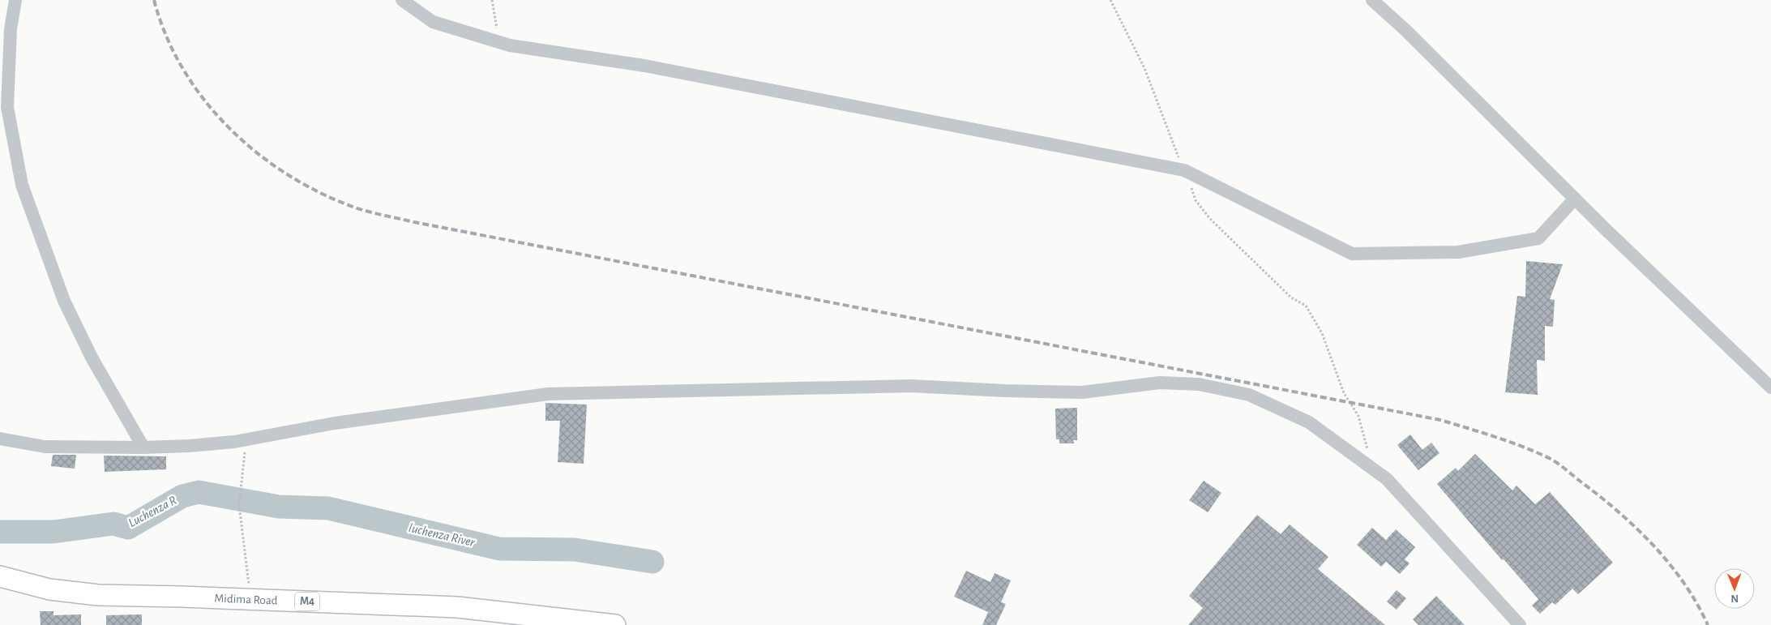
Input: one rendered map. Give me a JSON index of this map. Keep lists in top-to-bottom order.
{
  "streets": {
    "main road": ["Midima Road", "M4"]
  },
  "water": ["Luchenza R", "luchenza River"],
  "north": "bottom"
}
